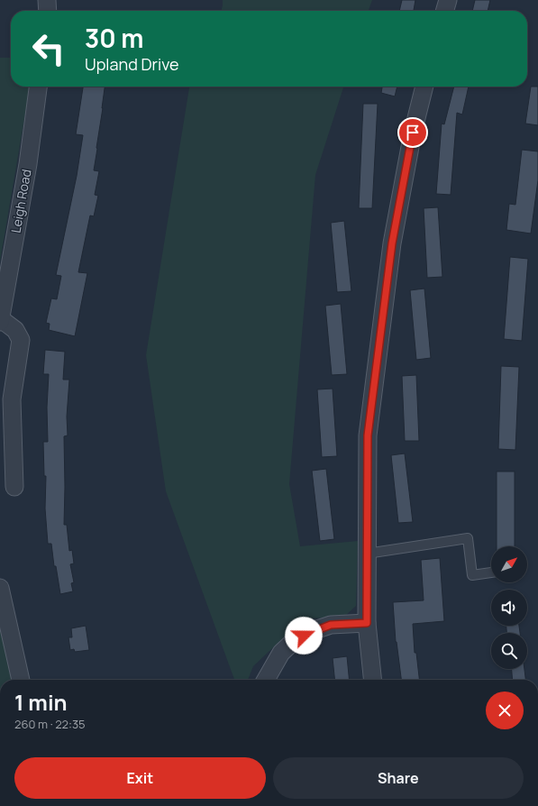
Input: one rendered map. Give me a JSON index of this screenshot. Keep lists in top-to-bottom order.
{
  "streets": {
    "street": ["Leigh Road"]
  },
  "north": "top right",
  "page": {
    "turn": ["30 m", "Upland Drive"],
    "heading": ["1 min", "260 m · 22:35"],
    "buttons": ["Exit", "Share"]
  }
}
